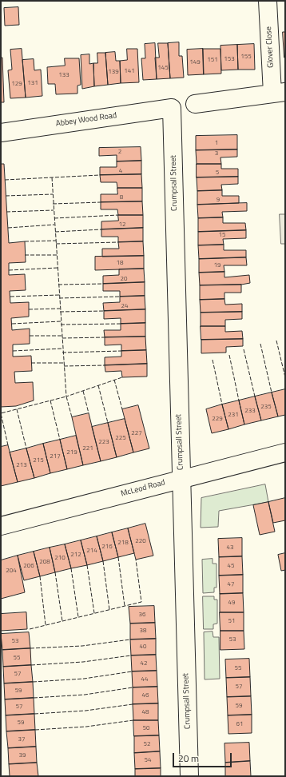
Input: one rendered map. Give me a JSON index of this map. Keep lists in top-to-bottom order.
{
  "streets": {
    "street": [
      "Glover Close",
      "Abbey Wood Road",
      "Crumpsall Street",
      "McLeod Road"
    ]
  },
  "crossings": [
    ["Abbey Wood Road", "Crumpsall Street"],
    ["Crumpsall Street", "McLeod Road"]
  ],
  "house_numbers": [
    "155",
    "153",
    "151",
    "149",
    "145",
    "141",
    "139",
    "133",
    "131",
    "129",
    "1",
    "2",
    "3",
    "4",
    "5",
    "8",
    "9",
    "12",
    "15",
    "18",
    "19",
    "20",
    "24",
    "235",
    "233",
    "231",
    "229",
    "227",
    "225",
    "223",
    "221",
    "219",
    "217",
    "215",
    "213",
    "220",
    "218",
    "216",
    "43",
    "214",
    "212",
    "210",
    "208",
    "206",
    "45",
    "204",
    "47",
    "49",
    "36",
    "51",
    "38",
    "53",
    "53",
    "40",
    "55",
    "42",
    "55",
    "57",
    "44",
    "57",
    "59",
    "46",
    "59",
    "57",
    "48",
    "59",
    "61",
    "50",
    "37",
    "52",
    "39",
    "54"
  ],
  "scale_bar": "20 m"
}
